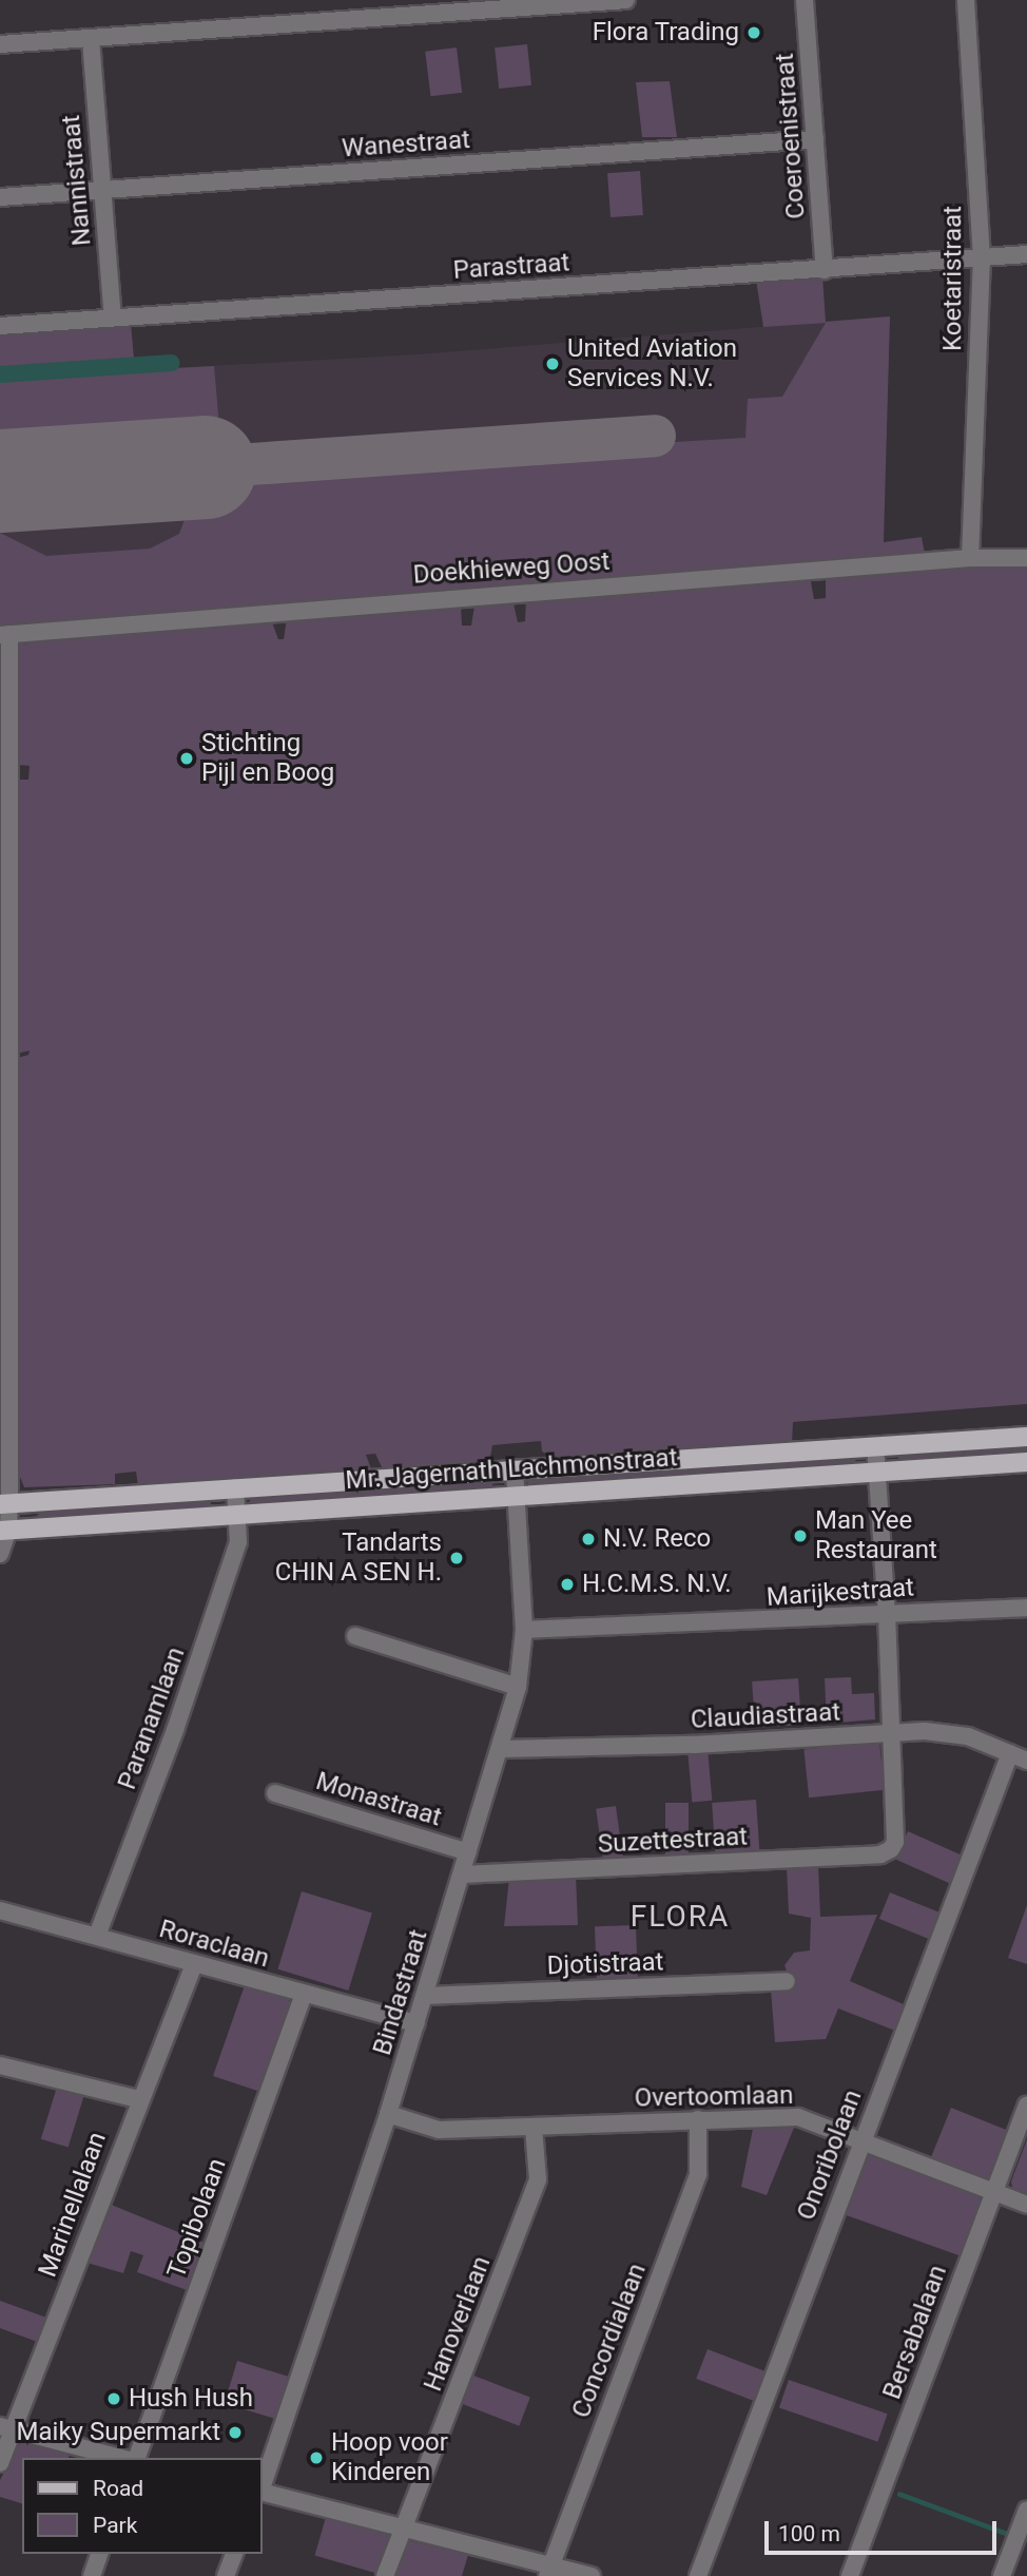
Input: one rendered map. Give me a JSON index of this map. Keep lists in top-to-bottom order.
{
  "streets": {
    "main road": ["Mr. Jagernath Lachmonstraat"],
    "street": [
      "Coeroenistraat",
      "Wanestraat",
      "Nannistraat",
      "Parastraat",
      "Koetaristraat",
      "Doekhieweg Oost",
      "Marijkestraat",
      "Claudiastraat",
      "Paranamlaan",
      "Monastraat",
      "Suzettestraat",
      "Roraclaan",
      "Djotistraat",
      "Bindastraat",
      "Overtoomlaan",
      "Onoribolaan",
      "Marinellalaan",
      "Topibolaan",
      "Hanoverlaan",
      "Bersabalaan",
      "Concordialaan"
    ]
  },
  "crossings": [
    ["Coeroenistraat", "Wanestraat"],
    ["Coeroenistraat", "Parastraat"],
    ["Wanestraat", "Nannistraat"],
    ["Nannistraat", "Parastraat"],
    ["Parastraat", "Koetaristraat"],
    ["Koetaristraat", "Doekhieweg Oost"],
    ["Mr. Jagernath Lachmonstraat", "Paranamlaan"],
    ["Mr. Jagernath Lachmonstraat", "Bindastraat"],
    ["Marijkestraat", "Bindastraat"],
    ["Claudiastraat", "Suzettestraat"],
    ["Claudiastraat", "Bindastraat"],
    ["Claudiastraat", "Onoribolaan"],
    ["Paranamlaan", "Roraclaan"],
    ["Monastraat", "Bindastraat"],
    ["Suzettestraat", "Bindastraat"],
    ["Roraclaan", "Bindastraat"],
    ["Roraclaan", "Marinellalaan"],
    ["Roraclaan", "Topibolaan"],
    ["Djotistraat", "Bindastraat"],
    ["Bindastraat", "Overtoomlaan"],
    ["Overtoomlaan", "Onoribolaan"],
    ["Overtoomlaan", "Hanoverlaan"],
    ["Overtoomlaan", "Bersabalaan"],
    ["Overtoomlaan", "Concordialaan"]
  ],
  "districts": ["FLORA"],
  "places": [
    "Flora Trading",
    "United Aviation Services N.V.",
    "Stichting Pijl en Boog",
    "Man Yee Restaurant",
    "N.V. Reco",
    "Tandarts CHIN A SEN H.",
    "H.C.M.S. N.V.",
    "Hush Hush",
    "Maiky Supermarkt",
    "Hoop voor Kinderen"
  ],
  "legend": ["Road", "Park"],
  "scale_bar": "100 m"
}
